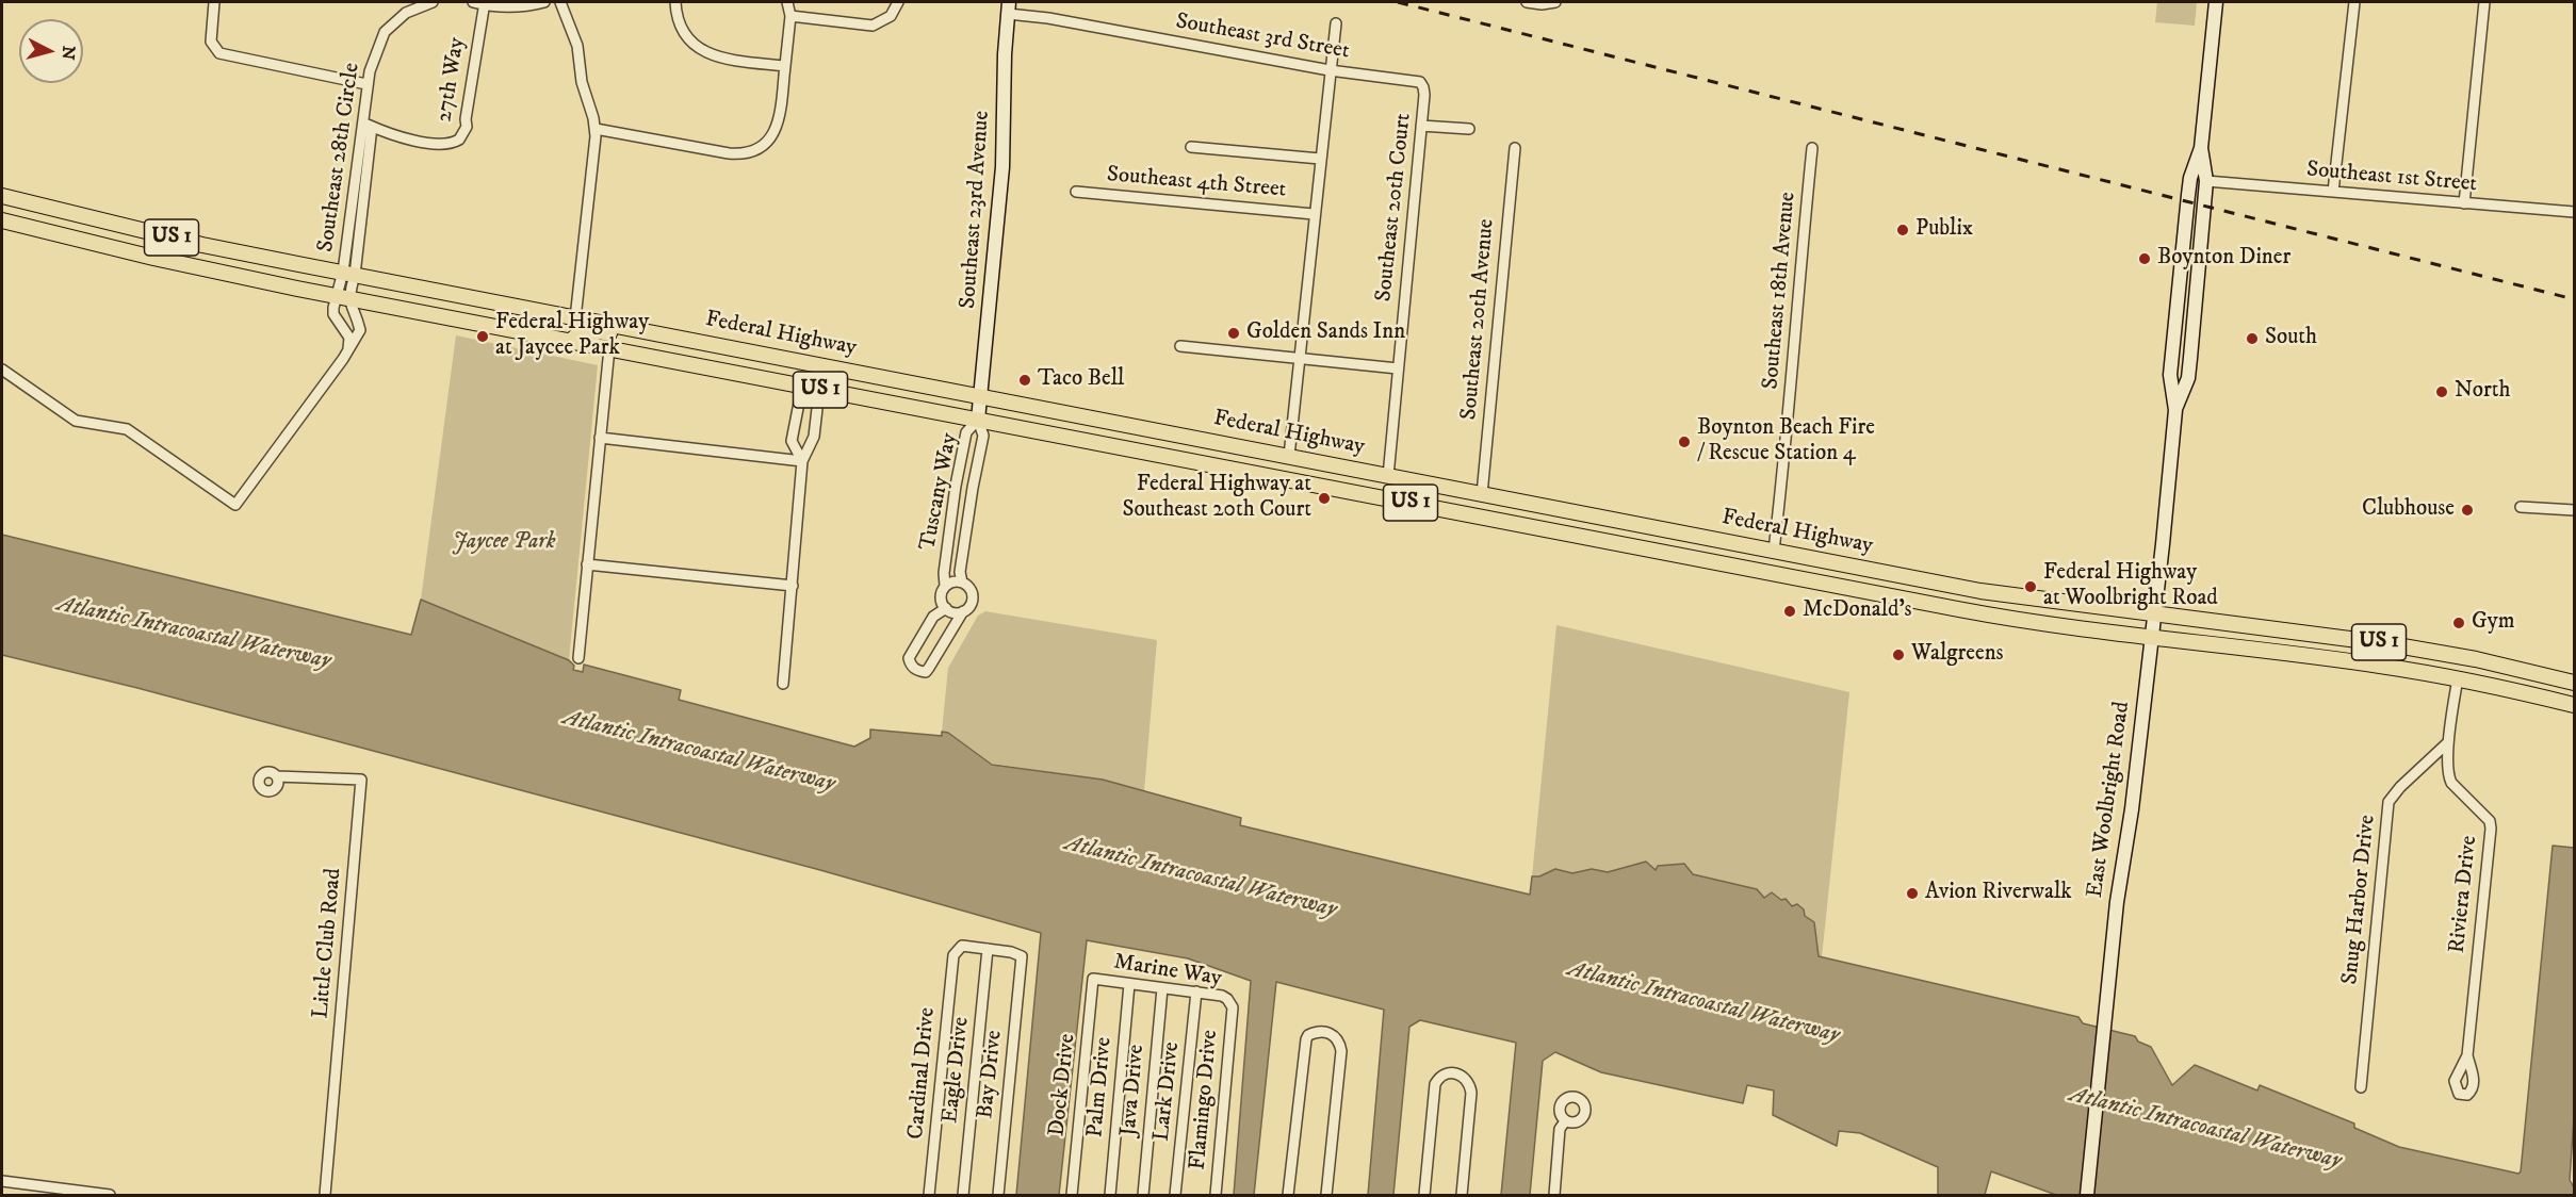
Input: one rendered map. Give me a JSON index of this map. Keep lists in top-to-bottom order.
{
  "streets": {
    "main road": [
      "Southeast 23rd Avenue",
      "US 1",
      "Federal Highway",
      "East Woolbright Road"
    ],
    "street": [
      "Southeast 3rd Street",
      "27th Way",
      "Southeast 28th Circle",
      "Southeast 1st Street",
      "Southeast 4th Street",
      "Southeast 20th Court",
      "Southeast 18th Avenue",
      "Southeast 20th Avenue",
      "Tuscany Way",
      "Riviera Drive",
      "Snug Harbor Drive",
      "Little Club Road",
      "Marine Way",
      "Eagle Drive",
      "Cardinal Drive",
      "Bay Drive",
      "Dock Drive",
      "Palm Drive",
      "Java Drive",
      "Lark Drive",
      "Flamingo Drive"
    ]
  },
  "crossings": [
    ["Southeast 3rd Street", "Southeast 20th Court"],
    ["Southeast 3rd Street", "Southeast 23rd Avenue"],
    ["27th Way", "Southeast 28th Circle"],
    ["Southeast 28th Circle", "Federal Highway"],
    ["Southeast 1st Street", "East Woolbright Road"],
    ["Southeast 20th Court", "Federal Highway"],
    ["Southeast 23rd Avenue", "Federal Highway"],
    ["Southeast 23rd Avenue", "Tuscany Way"],
    ["Southeast 18th Avenue", "Federal Highway"],
    ["Southeast 20th Avenue", "Federal Highway"],
    ["Federal Highway", "Tuscany Way"],
    ["Federal Highway", "East Woolbright Road"],
    ["Federal Highway", "Riviera Drive"],
    ["Riviera Drive", "Snug Harbor Drive"],
    ["Marine Way", "Dock Drive"],
    ["Marine Way", "Palm Drive"],
    ["Marine Way", "Java Drive"],
    ["Marine Way", "Lark Drive"],
    ["Marine Way", "Flamingo Drive"],
    ["Eagle Drive", "Cardinal Drive"],
    ["Eagle Drive", "Bay Drive"],
    ["Cardinal Drive", "Bay Drive"]
  ],
  "water": ["Atlantic Intracoastal Waterway"],
  "parks": ["Jaycee Park"],
  "places": [
    "Publix",
    "Boynton Diner",
    "Golden Sands Inn",
    "Federal Highway at Jaycee Park",
    "South",
    "Taco Bell",
    "North",
    "Boynton Beach Fire / Rescue Station 4",
    "Federal Highway at Southeast 20th Court",
    "Clubhouse",
    "Federal Highway at Woolbright Road",
    "McDonald's",
    "Gym",
    "Walgreens",
    "Avion Riverwalk"
  ],
  "north": "right"
}
